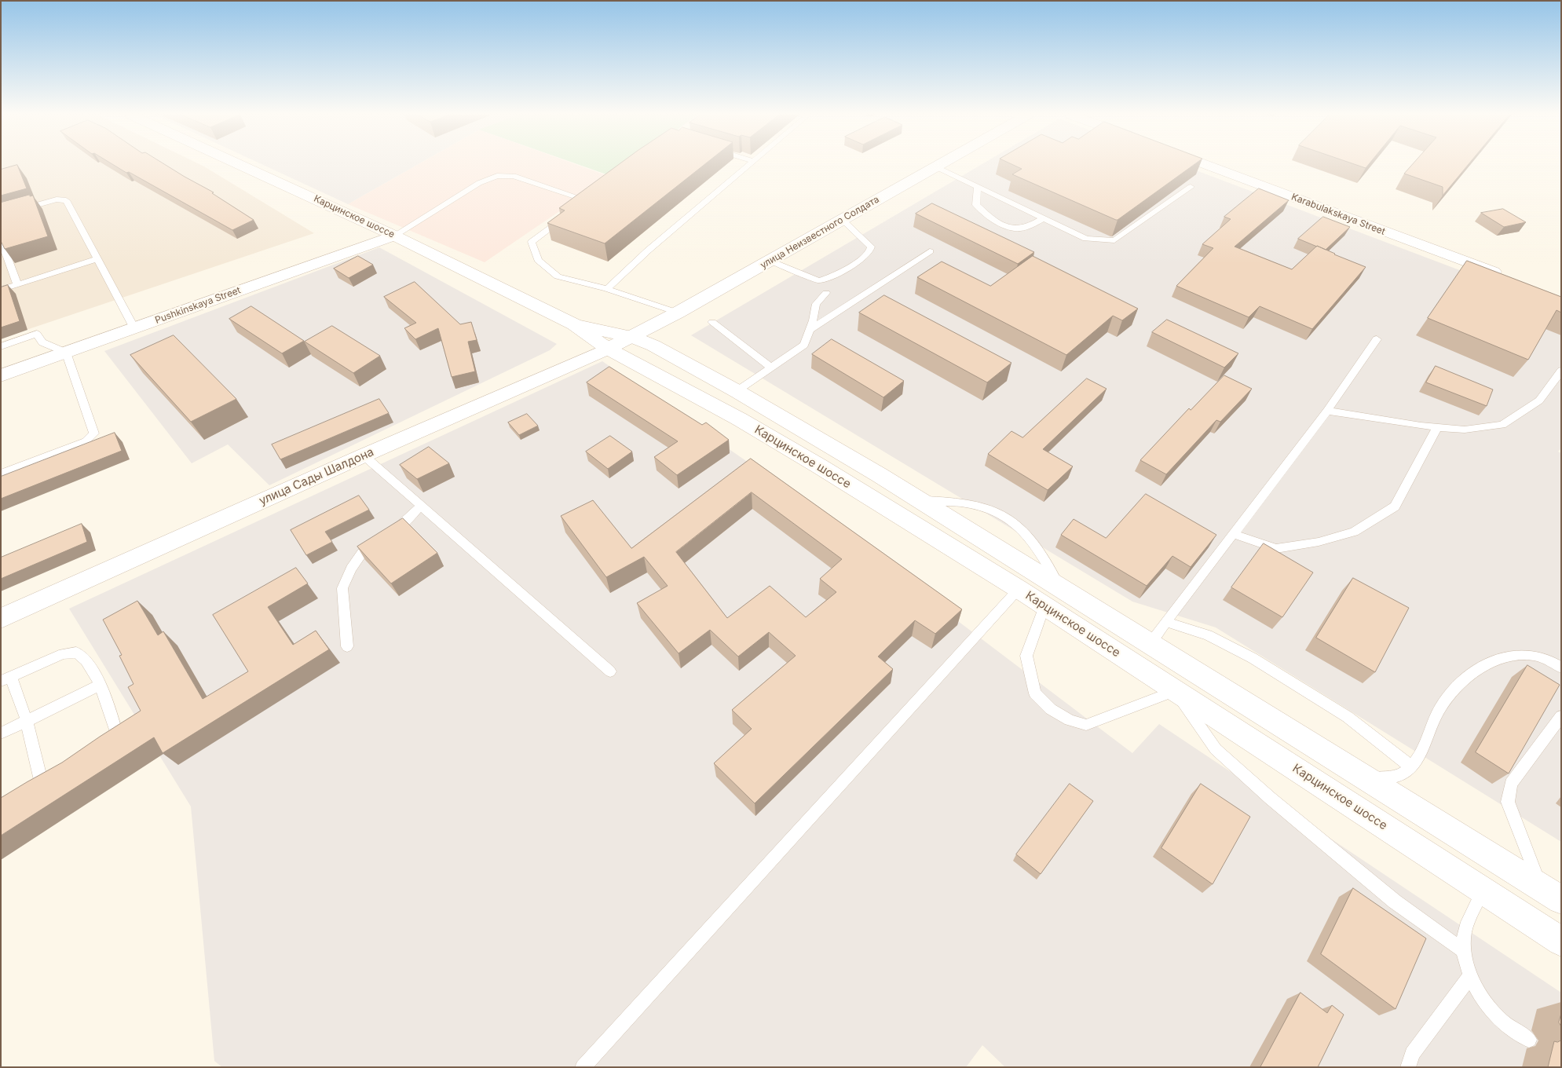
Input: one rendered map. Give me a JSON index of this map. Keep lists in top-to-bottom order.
{
  "streets": {
    "main road": [
      "Karabulakskaya Street",
      "Карцинское шоссе",
      "улица Неизвестного Солдата",
      "Pushkinskaya Street",
      "улица Сады Шалдона"
    ]
  },
  "crossings": [
    ["Карцинское шоссе", "улица Неизвестного Солдата"],
    ["Карцинское шоссе", "Pushkinskaya Street"],
    ["Карцинское шоссе", "улица Сады Шалдона"],
    ["улица Неизвестного Солдата", "улица Сады Шалдона"]
  ]
}
